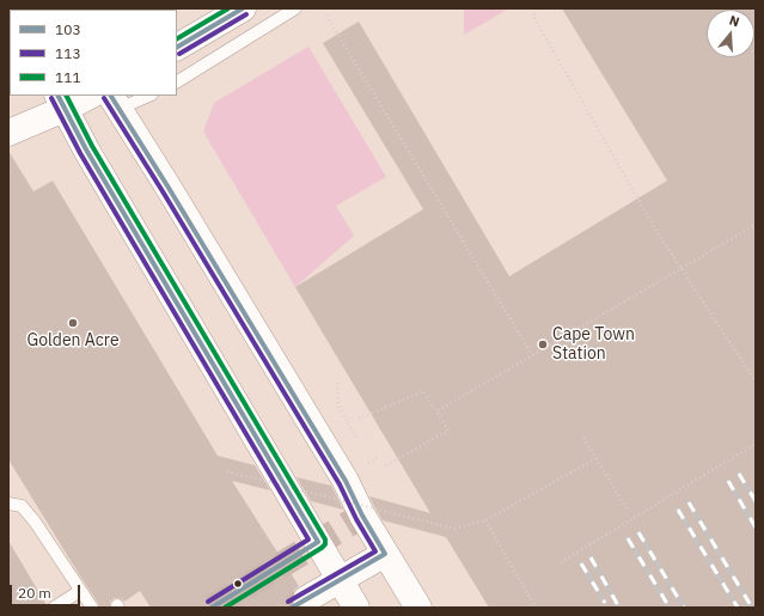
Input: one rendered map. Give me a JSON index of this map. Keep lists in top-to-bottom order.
{
  "places": ["Golden Acre", "Cape Town Station"],
  "lines": ["transit line 103", "transit line 111", "transit line 113"],
  "legend": ["103", "113", "111"],
  "scale_bar": "20 m",
  "north": "top"
}
